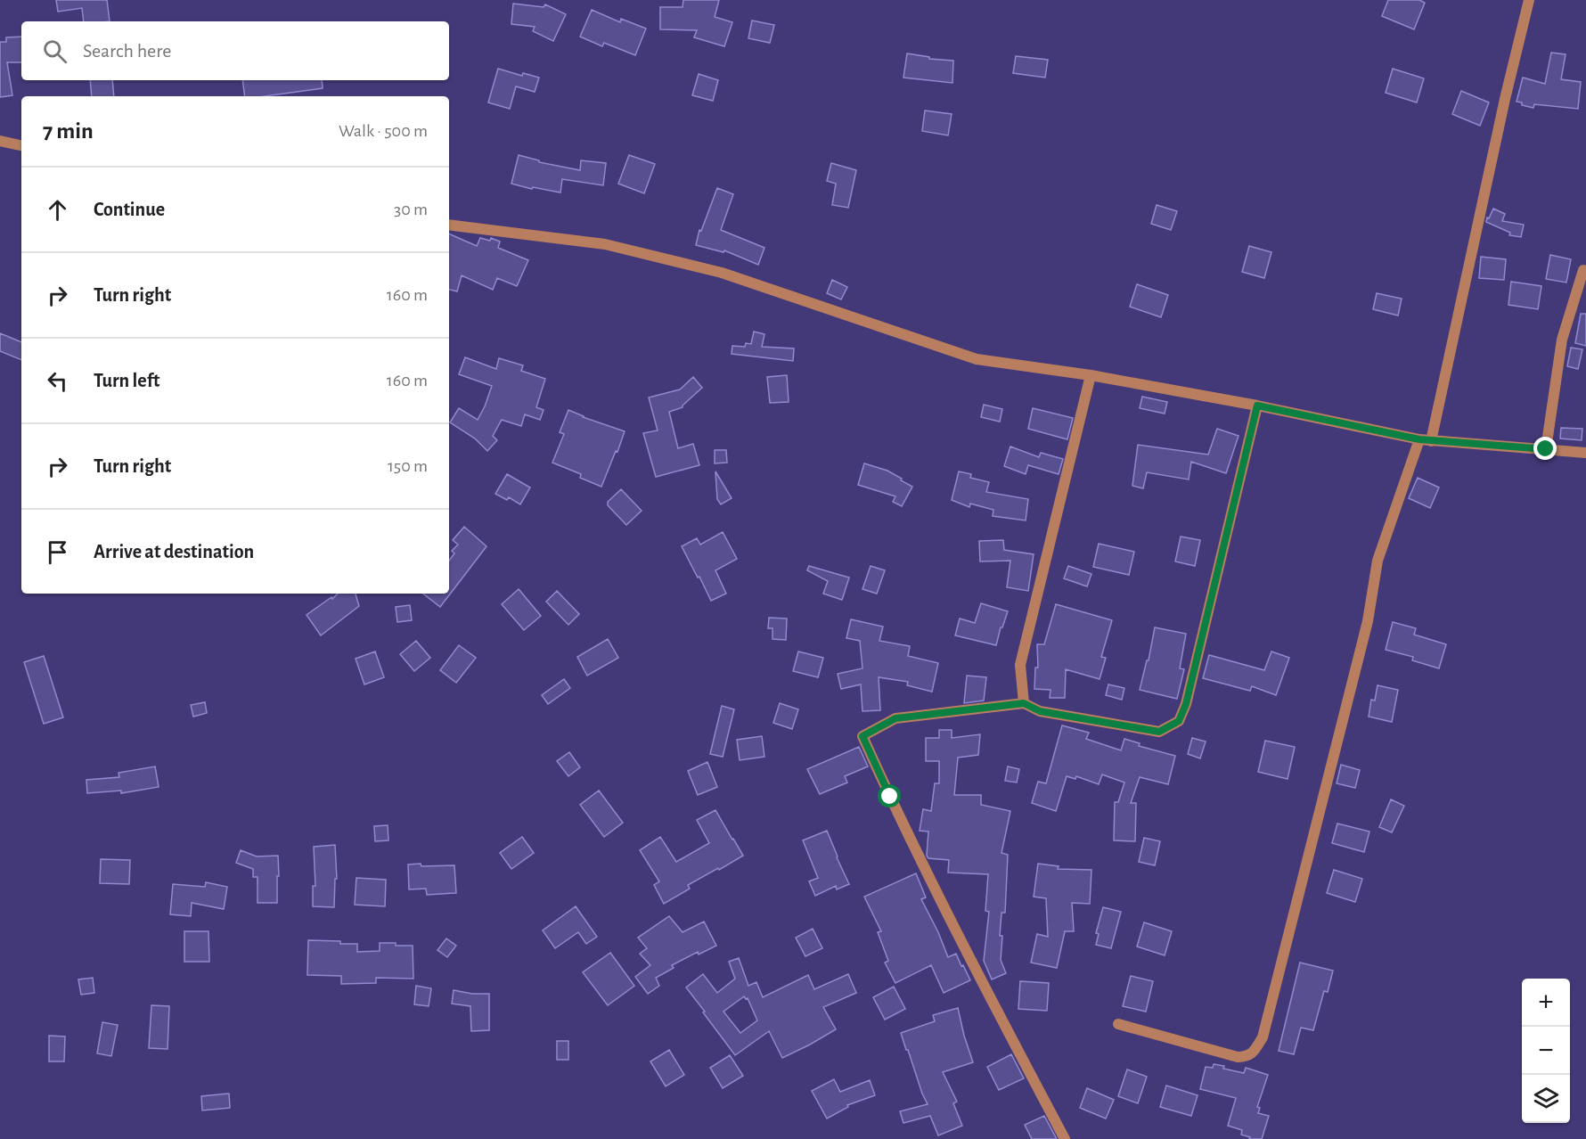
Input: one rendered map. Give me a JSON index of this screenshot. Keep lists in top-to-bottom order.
{
  "page": {
    "search": "Search here",
    "heading": ["7 min", "Walk · 500 m"],
    "list": [
      ["Continue", "30 m"],
      ["Turn right", "160 m"],
      ["Turn left", "160 m"],
      ["Turn right", "150 m"],
      "Arrive at destination"
    ],
    "map_buttons": ["+", "−"]
  }
}
